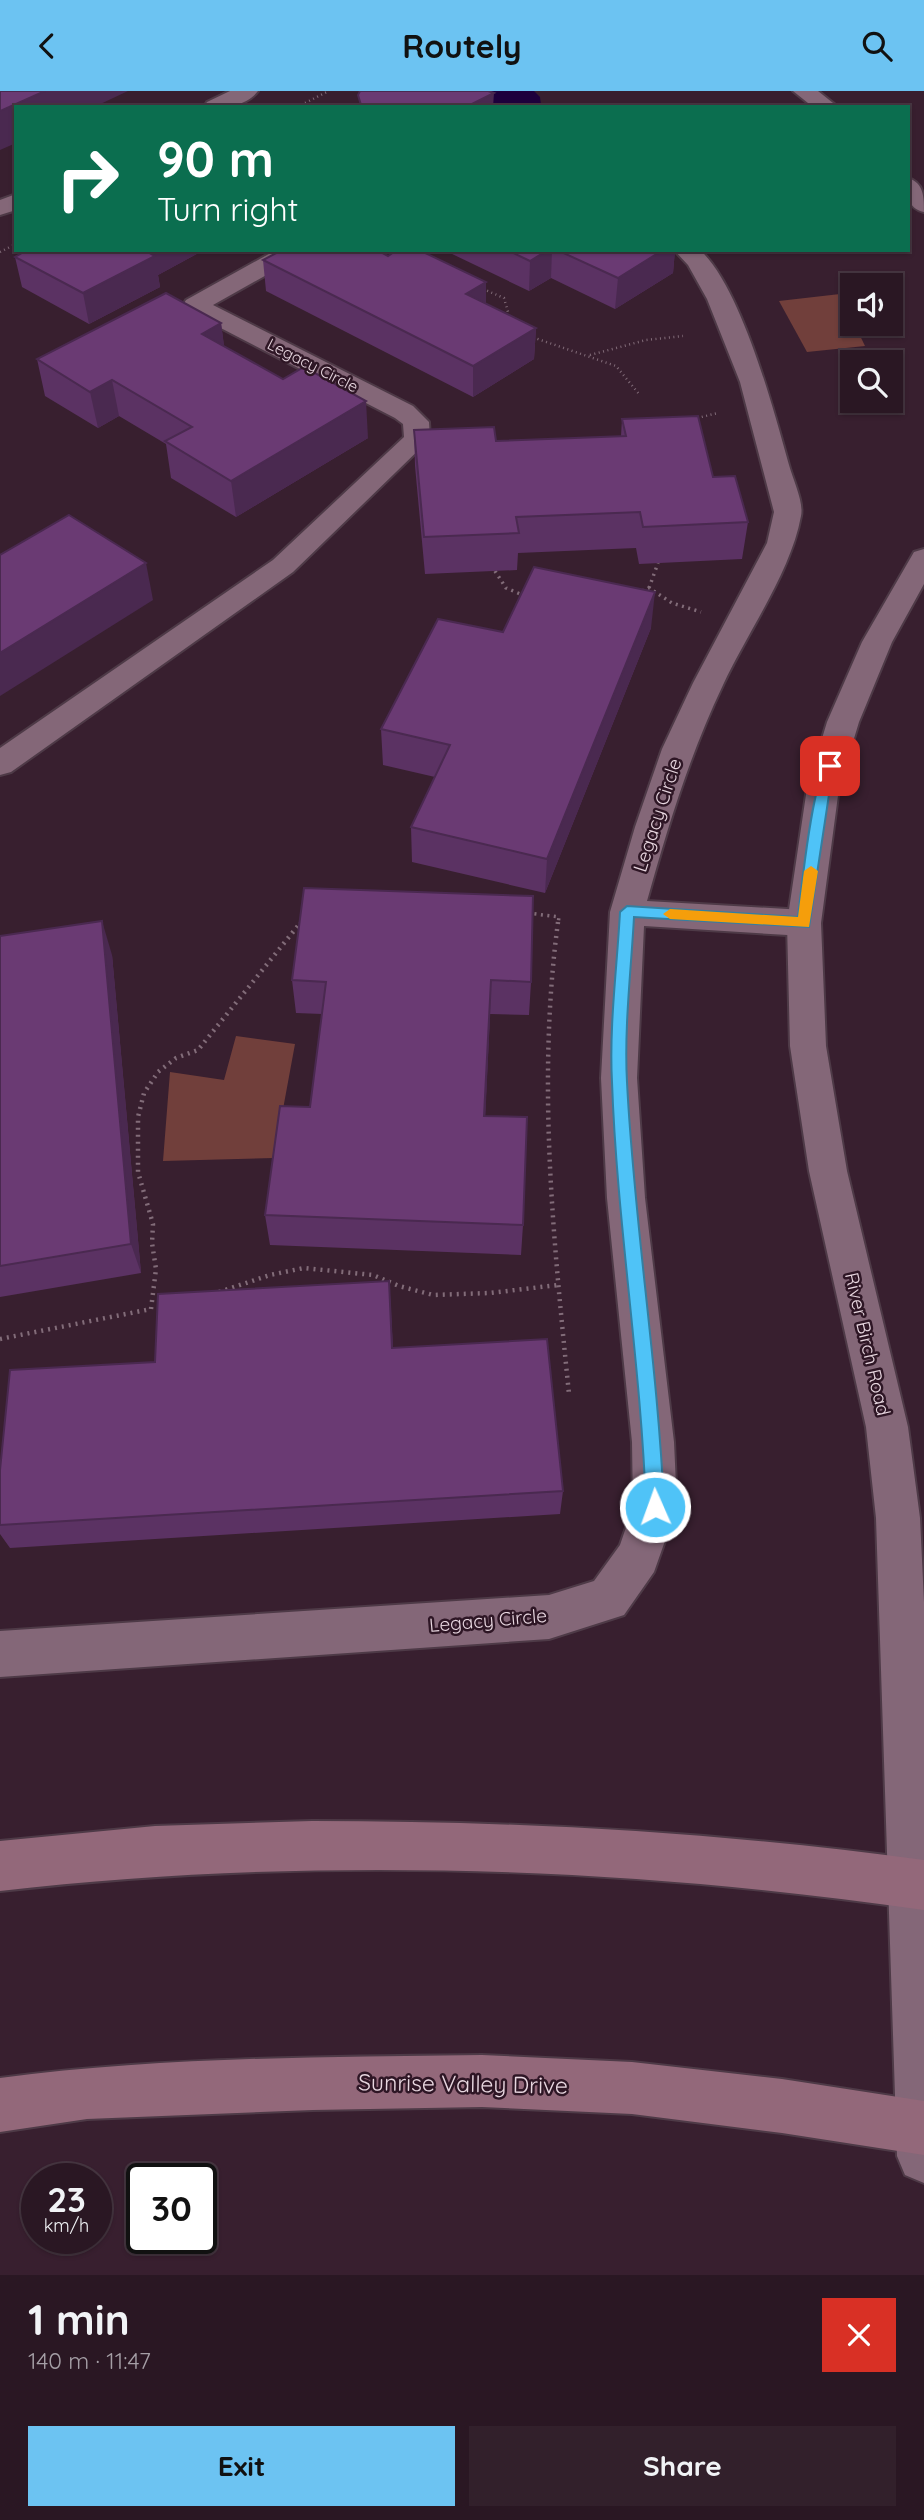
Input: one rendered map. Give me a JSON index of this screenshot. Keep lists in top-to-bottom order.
{
  "streets": {
    "main road": ["Sunrise Valley Drive"],
    "street": ["Legacy Circle", "River Birch Road"]
  },
  "crossings": [
    ["River Birch Road", "Sunrise Valley Drive"]
  ],
  "page": {
    "header": "Routely",
    "turn": ["90 m", "Turn right"],
    "speed": "23 km/h",
    "limit": "30",
    "heading": ["1 min", "140 m · 11:47"],
    "buttons": ["Exit", "Share"]
  }
}
